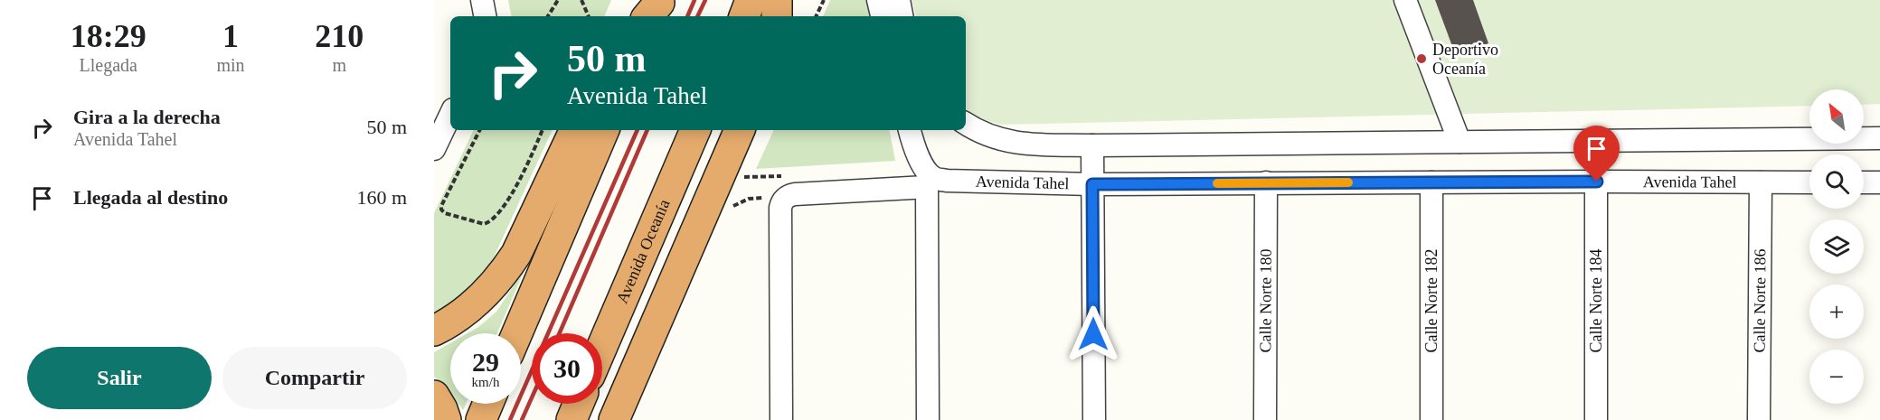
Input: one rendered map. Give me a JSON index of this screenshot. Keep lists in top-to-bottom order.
{
  "streets": {
    "highway": ["Avenida Oceanía"],
    "street": [
      "Avenida Tahel",
      "Calle Norte 182",
      "Calle Norte 184",
      "Calle Norte 186",
      "Calle Norte 180"
    ]
  },
  "crossings": [
    ["Avenida Tahel", "Calle Norte 182"],
    ["Avenida Tahel", "Calle Norte 184"],
    ["Avenida Tahel", "Calle Norte 186"],
    ["Avenida Tahel", "Calle Norte 180"]
  ],
  "places": ["Deportivo Oceanía"],
  "north": "top left",
  "page": {
    "eta": [
      "18:29",
      "Llegada",
      "1",
      "min",
      "210",
      "m"
    ],
    "turn": ["50 m", "Avenida Tahel"],
    "map_buttons": ["+", "−"],
    "list": [
      {
        "name": "Gira a la derecha",
        "note": "Avenida Tahel",
        "value": "50 m"
      },
      {
        "name": "Llegada al destino",
        "value": "160 m"
      }
    ],
    "speed": "29 km/h",
    "limit": "30",
    "buttons": ["Salir", "Compartir"]
  }
}
